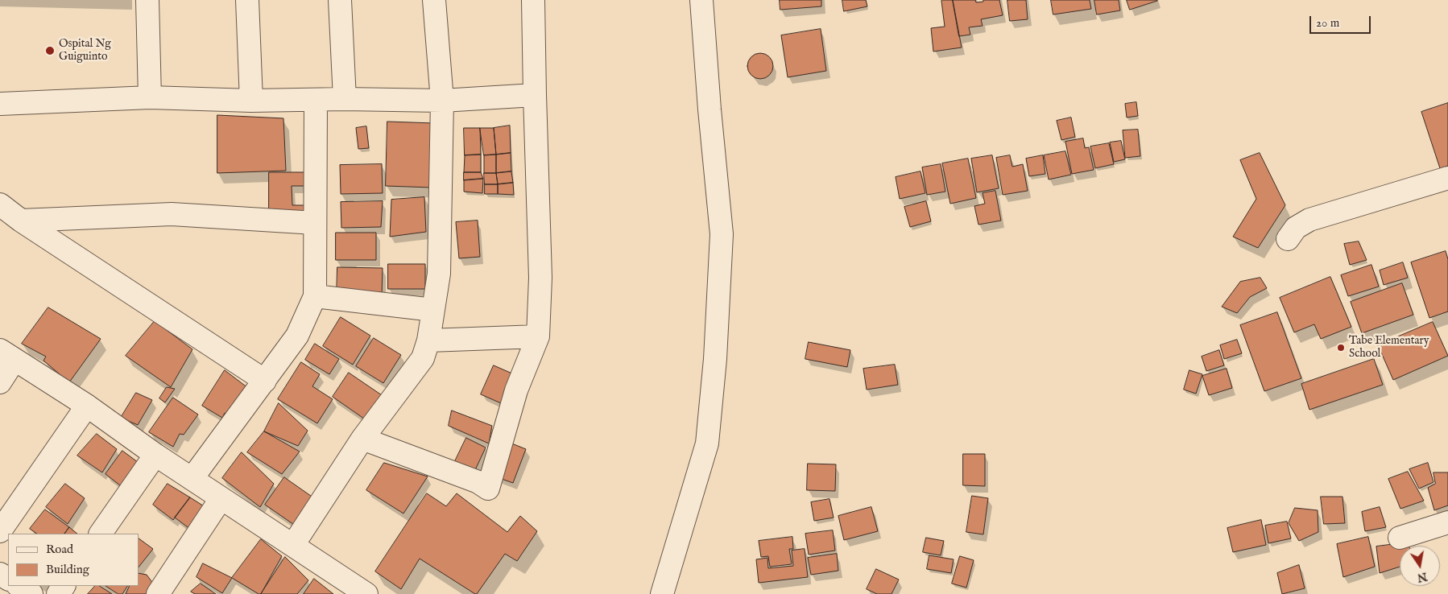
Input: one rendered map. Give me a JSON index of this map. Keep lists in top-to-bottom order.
{
  "places": ["Ospital Ng Guiguinto", "Tabe Elementary School"],
  "legend": ["Road", "Building"],
  "scale_bar": "20 m",
  "north": "bottom"
}
